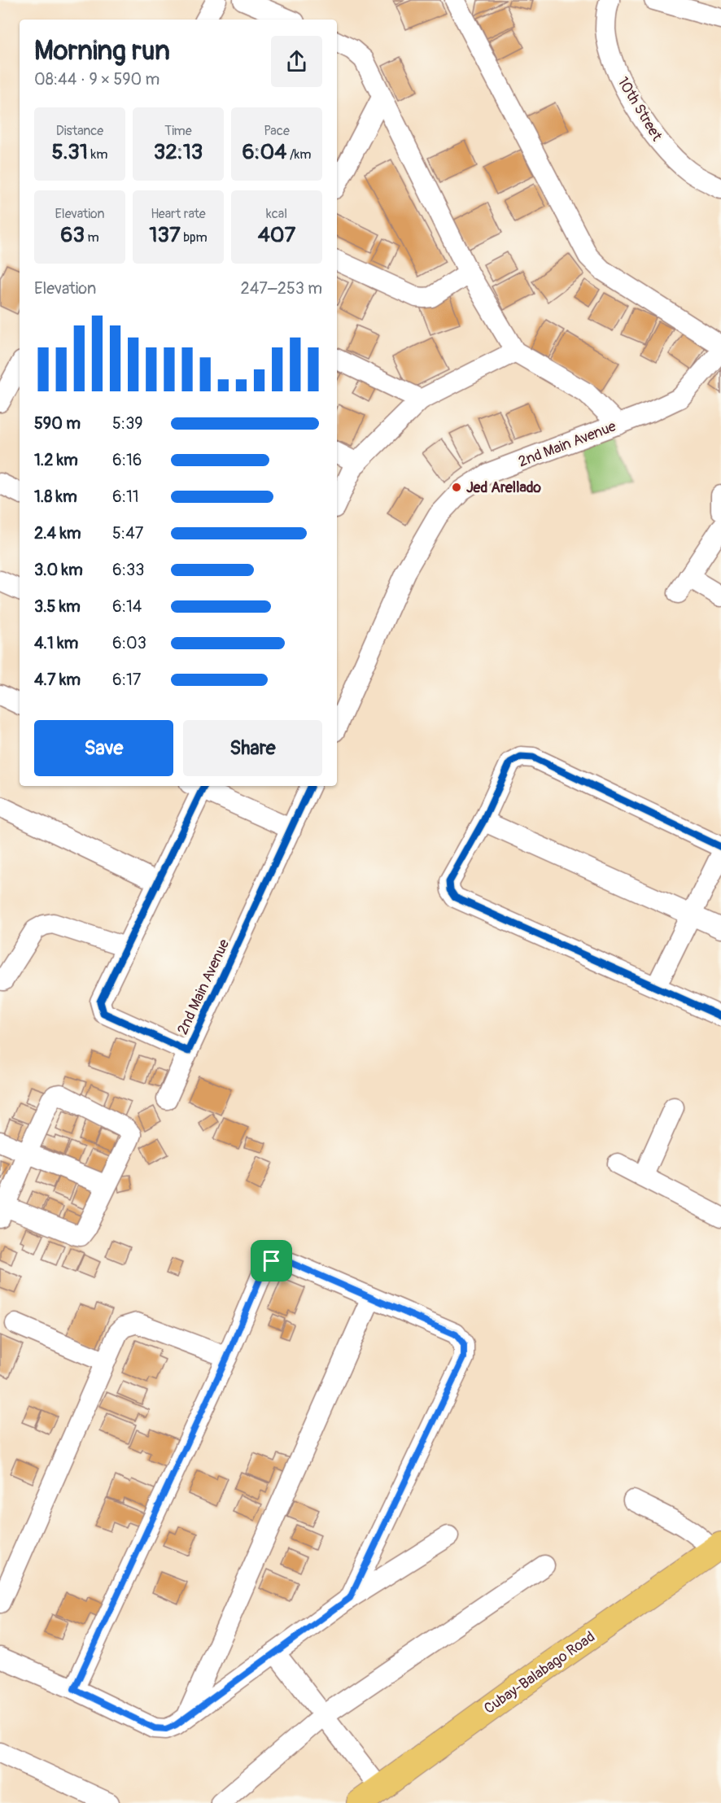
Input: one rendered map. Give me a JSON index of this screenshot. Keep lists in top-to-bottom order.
{
  "streets": {
    "main road": ["Cubay-Balabago Road"],
    "street": ["10th Street", "2nd Main Avenue"]
  },
  "places": ["Jed Arellado"],
  "page": {
    "heading": ["Morning run", "08:44 · 9 × 590 m"],
    "stats": [
      ["Distance", "5.31 km"],
      ["Time", "32:13"],
      ["Pace", "6:04 /km"],
      ["Elevation", "63 m"],
      ["Heart rate", "137 bpm"],
      ["kcal", "407"]
    ],
    "chart": ["Elevation", "247–253 m"],
    "list": [
      {
        "name": "590 m",
        "note": "5:39"
      },
      {
        "name": "1.2 km",
        "note": "6:16"
      },
      {
        "name": "1.8 km",
        "note": "6:11"
      },
      {
        "name": "2.4 km",
        "note": "5:47"
      },
      {
        "name": "3.0 km",
        "note": "6:33"
      },
      {
        "name": "3.5 km",
        "note": "6:14"
      },
      {
        "name": "4.1 km",
        "note": "6:03"
      },
      {
        "name": "4.7 km",
        "note": "6:17"
      }
    ],
    "buttons": ["Save", "Share"]
  }
}
